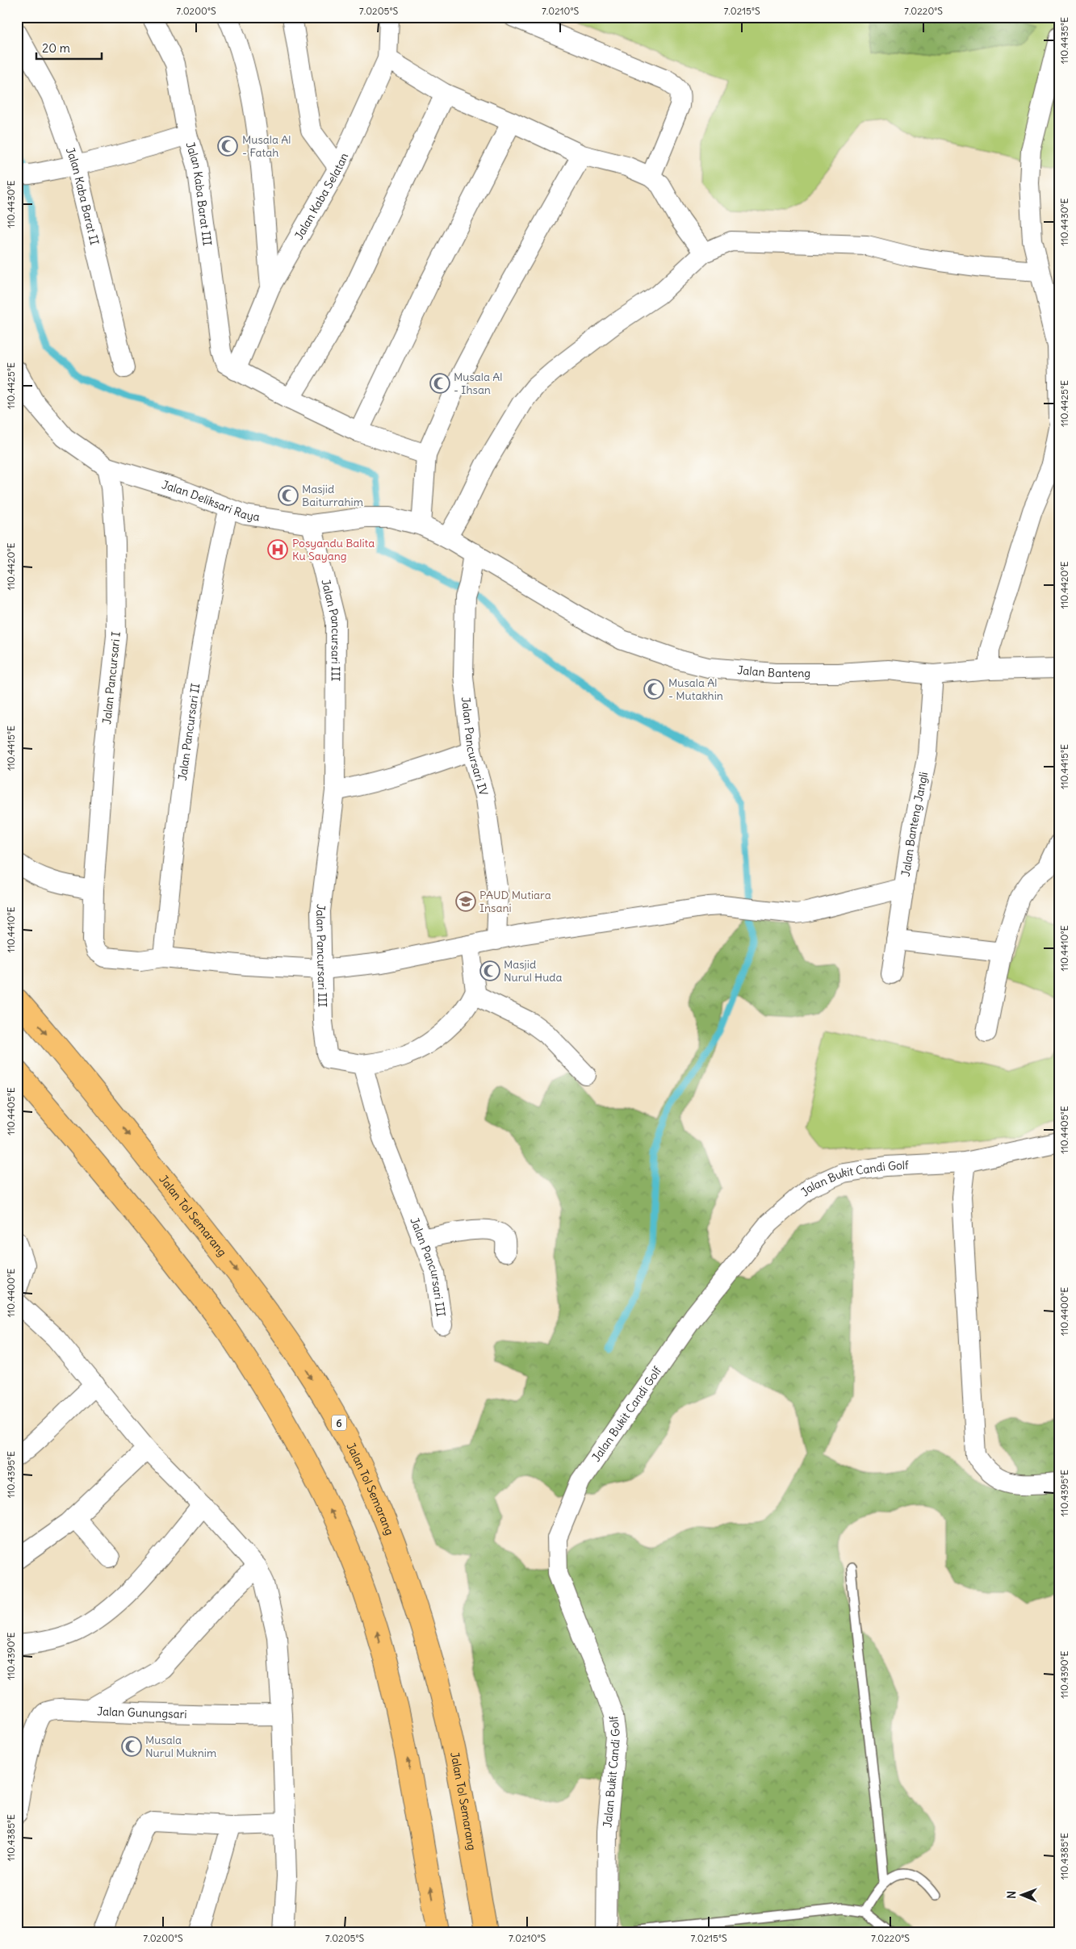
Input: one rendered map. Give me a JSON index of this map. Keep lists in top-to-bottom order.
{
  "streets": {
    "highway": ["Jalan Tol Semarang", "6"],
    "street": [
      "Jalan Kaba Barat III",
      "Jalan Kaba Barat II",
      "Jalan Kaba Selatan",
      "Jalan Deliksari Raya",
      "Jalan Pancursari III",
      "Jalan Banteng",
      "Jalan Pancursari I",
      "Jalan Pancursari II",
      "Jalan Pancursari IV",
      "Jalan Banteng Jangli",
      "Jalan Bukit Candi Golf",
      "Jalan Gunungsari"
    ]
  },
  "crossings": [
    ["Jalan Kaba Barat III", "Jalan Kaba Selatan"],
    ["Jalan Deliksari Raya", "Jalan Pancursari III"],
    ["Jalan Deliksari Raya", "Jalan Banteng"],
    ["Jalan Deliksari Raya", "Jalan Pancursari I"],
    ["Jalan Deliksari Raya", "Jalan Pancursari II"],
    ["Jalan Banteng", "Jalan Pancursari IV"],
    ["Jalan Banteng", "Jalan Banteng Jangli"],
    ["Jalan Pancursari I", "Jalan Pancursari II"]
  ],
  "places": {
    "mosque": [
      "Musala Al - Fatah",
      "Musala Al - Ihsan",
      "Masjid Baiturrahim",
      "Musala Al - Mutakhin",
      "Masjid Nurul Huda",
      "Musala Nurul Muknim"
    ],
    "hospital": ["Posyandu Balita Ku Sayang"],
    "school or university": ["PAUD Mutiara Insani"]
  },
  "scale_bar": "20 m",
  "north": "left",
  "coordinates": [
    "7.0200°S",
    "7.0205°S",
    "7.0210°S",
    "7.0215°S",
    "7.0220°S",
    "110.4435°E",
    "110.4430°E",
    "110.4425°E",
    "110.4420°E",
    "110.4415°E",
    "110.4410°E",
    "110.4405°E",
    "110.4400°E",
    "110.4395°E",
    "110.4390°E",
    "110.4385°E"
  ]
}
